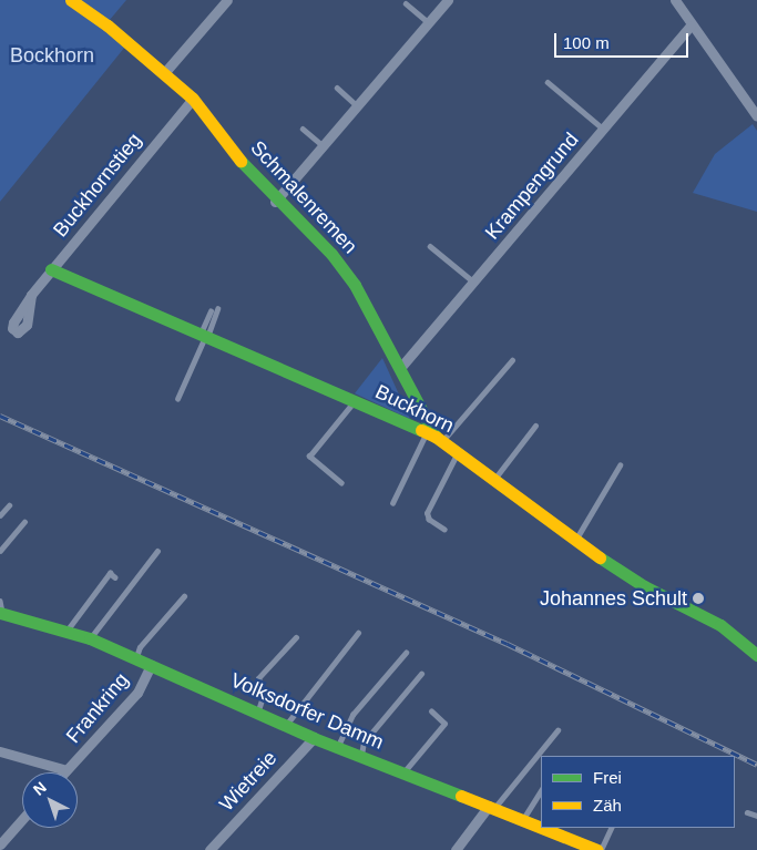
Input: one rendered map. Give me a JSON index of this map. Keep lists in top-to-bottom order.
{
  "streets": {
    "street": [
      "Buckhornstieg",
      "Krampengrund",
      "Schmalenremen",
      "Buckhorn",
      "Frankring",
      "Volksdorfer Damm",
      "Wietreie"
    ]
  },
  "crossings": [
    ["Buckhornstieg", "Schmalenremen"],
    ["Buckhornstieg", "Buckhorn"],
    ["Krampengrund", "Schmalenremen"],
    ["Schmalenremen", "Buckhorn"],
    ["Frankring", "Volksdorfer Damm"],
    ["Volksdorfer Damm", "Wietreie"]
  ],
  "parks": ["Bockhorn"],
  "places": ["Johannes Schult"],
  "legend": ["Frei", "Zäh"],
  "scale_bar": "100 m",
  "north": "top left"
}
